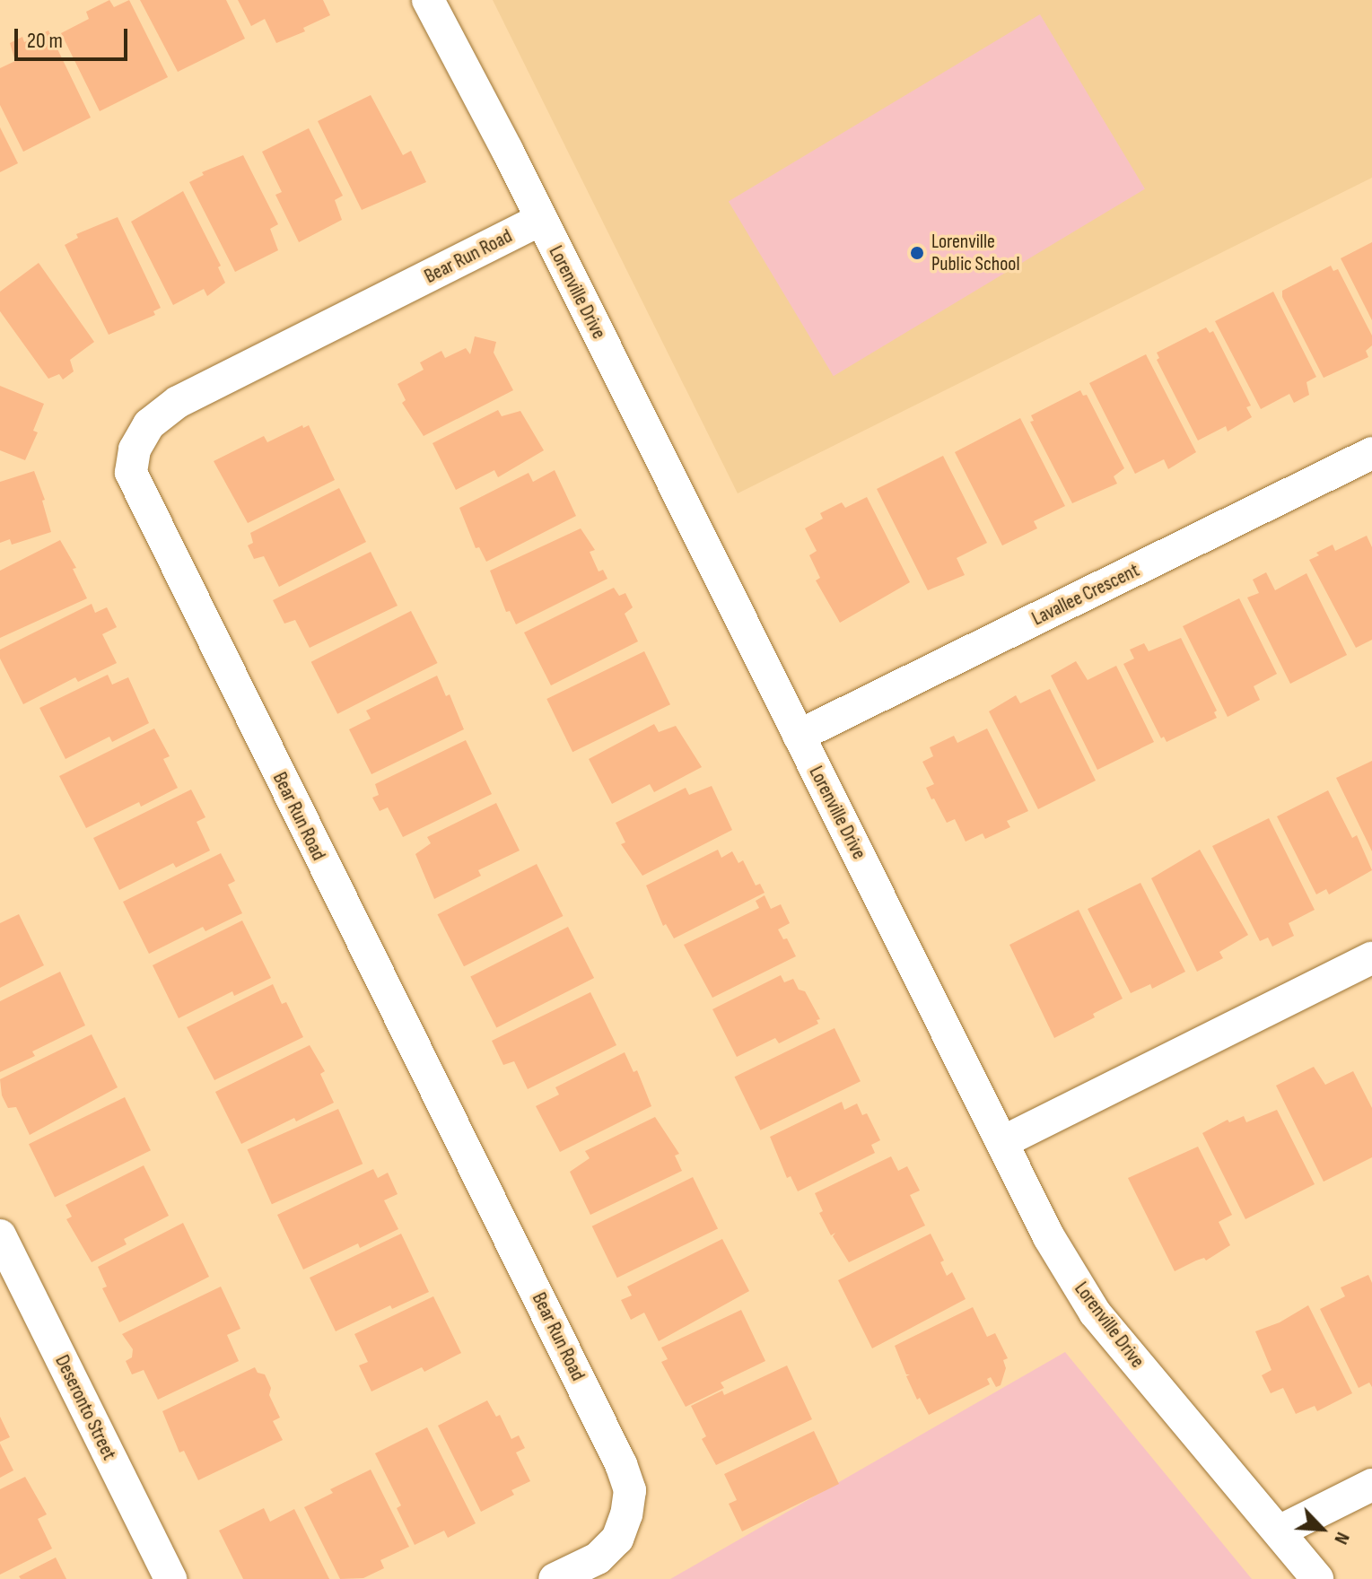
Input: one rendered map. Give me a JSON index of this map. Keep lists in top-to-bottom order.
{
  "streets": {
    "street": [
      "Bear Run Road",
      "Lorenville Drive",
      "Lavallee Crescent",
      "Deseronto Street"
    ]
  },
  "crossings": [
    ["Bear Run Road", "Lorenville Drive"],
    ["Lorenville Drive", "Lavallee Crescent"]
  ],
  "places": ["Lorenville Public School"],
  "scale_bar": "20 m",
  "north": "bottom right"
}
